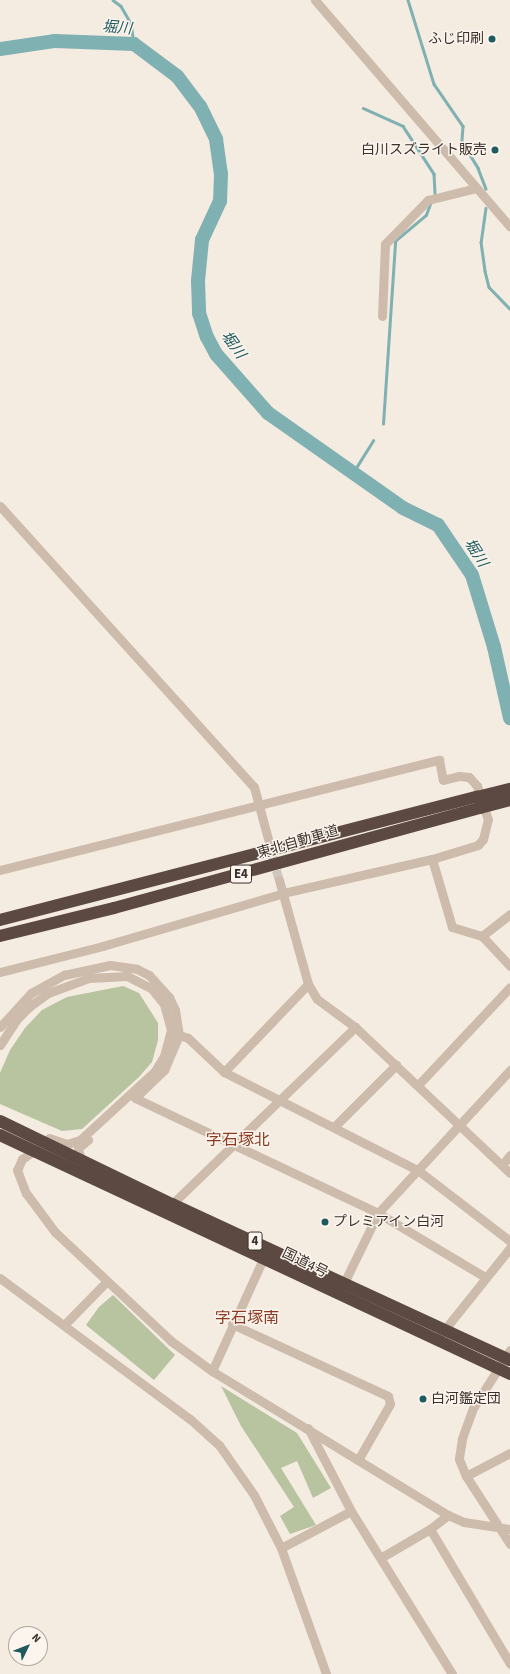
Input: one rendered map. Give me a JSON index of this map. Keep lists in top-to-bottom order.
{
  "streets": {
    "highway": [
      "東北自動車道",
      "E4",
      "4",
      "国道4号"
    ]
  },
  "districts": ["字石塚北", "字石塚南"],
  "water": ["堀川"],
  "places": [
    "ふじ印刷",
    "白川スズライト販売",
    "プレミアイン白河",
    "白河鑑定団"
  ],
  "north": "top right"
}
